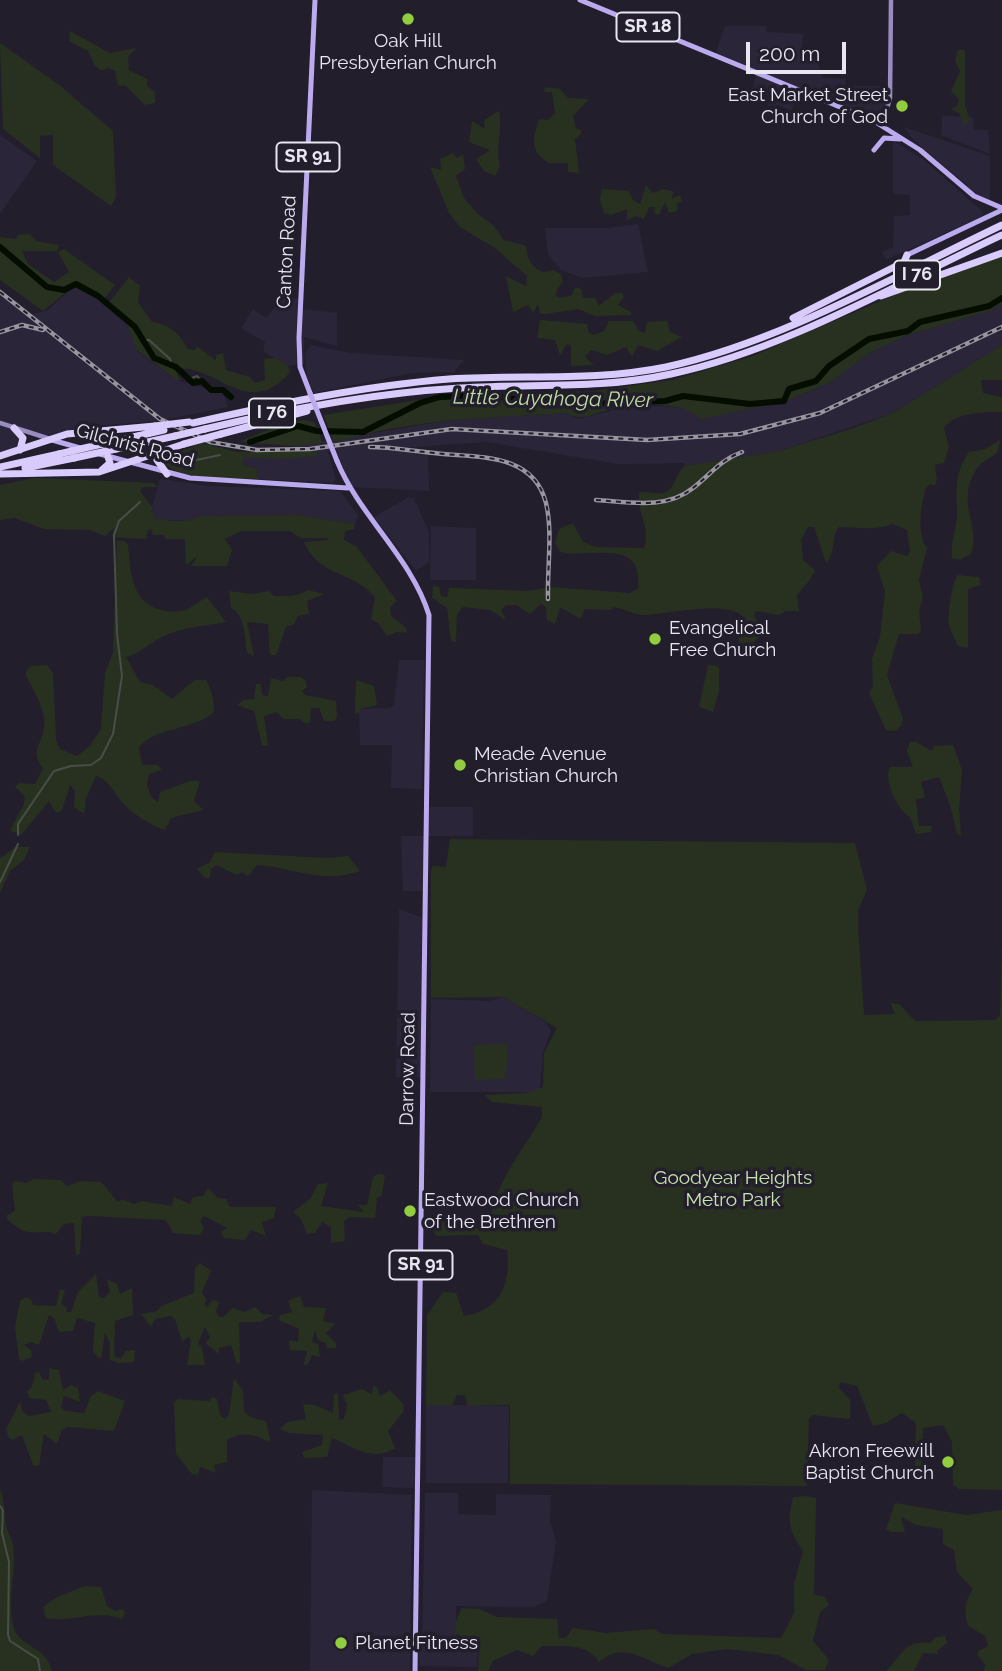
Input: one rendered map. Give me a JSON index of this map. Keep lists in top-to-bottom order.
{
  "streets": {
    "highway": ["I 76"],
    "main road": [
      "SR 18",
      "SR 91",
      "Canton Road",
      "Gilchrist Road",
      "Darrow Road"
    ]
  },
  "crossings": [
    ["Canton Road", "Gilchrist Road"],
    ["Canton Road", "Darrow Road"],
    ["Gilchrist Road", "Darrow Road"]
  ],
  "water": ["Little Cuyahoga River"],
  "parks": ["Goodyear Heights Metro Park"],
  "places": [
    "Oak Hill Presbyterian Church",
    "East Market Street Church of God",
    "Evangelical Free Church",
    "Meade Avenue Christian Church",
    "Eastwood Church of the Brethren",
    "Akron Freewill Baptist Church",
    "Planet Fitness"
  ],
  "scale_bar": "200 m"
}
